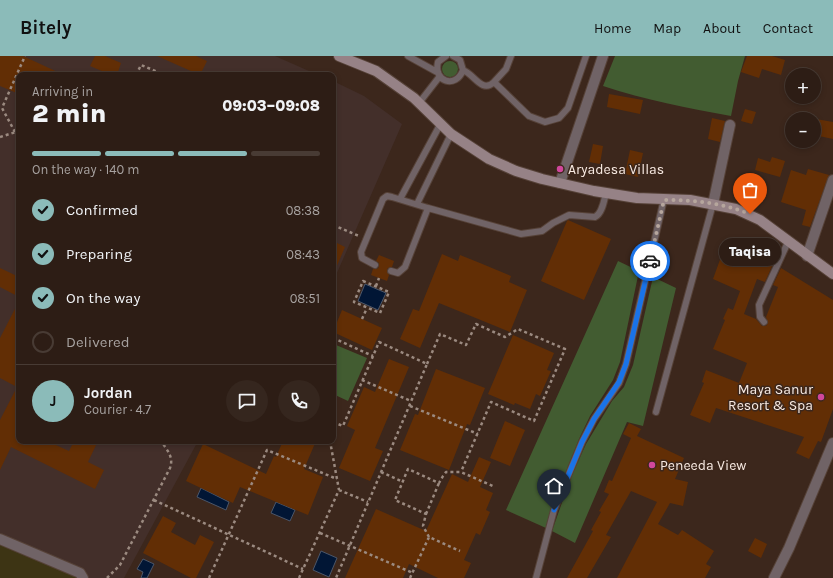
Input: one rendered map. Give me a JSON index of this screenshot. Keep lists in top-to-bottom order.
{
  "places": [
    "Aryadesa Villas",
    "Taqisa",
    "Maya Sanur Resort & Spa",
    "Peneeda View"
  ],
  "page": {
    "header": "Bitely",
    "nav": [
      "Home",
      "Map",
      "About",
      "Contact"
    ],
    "map_buttons": ["+", "−"],
    "heading": ["2 min", "Arriving in", "09:03–09:08"],
    "panel": ["Jordan", "Courier · 4.7"],
    "bar": "On the way · 140 m",
    "list": [
      ["Confirmed", "08:38"],
      ["Preparing", "08:43"],
      ["On the way", "08:51"],
      "Delivered"
    ],
    "bubble": "Taqisa",
    "round": "J"
  }
}
